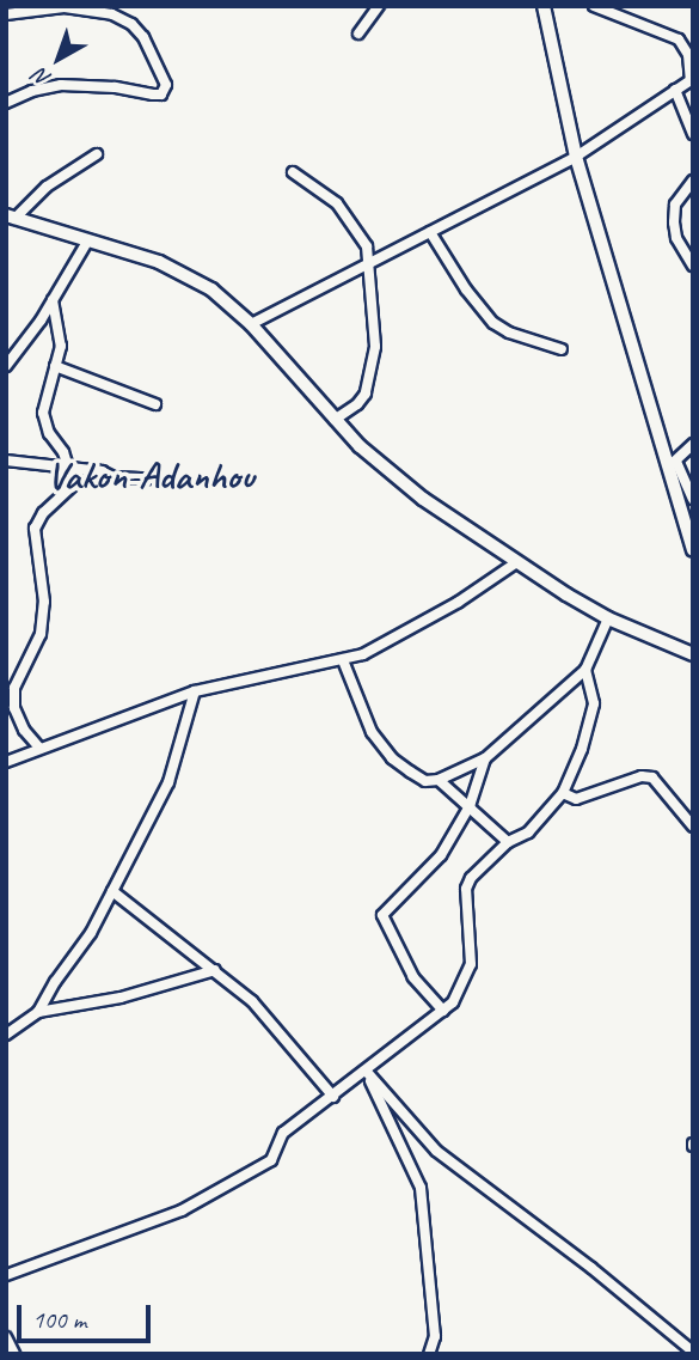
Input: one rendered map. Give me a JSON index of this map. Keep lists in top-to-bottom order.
{
  "districts": ["Vakon-Adanhou"],
  "scale_bar": "100 m",
  "north": "bottom left"
}
